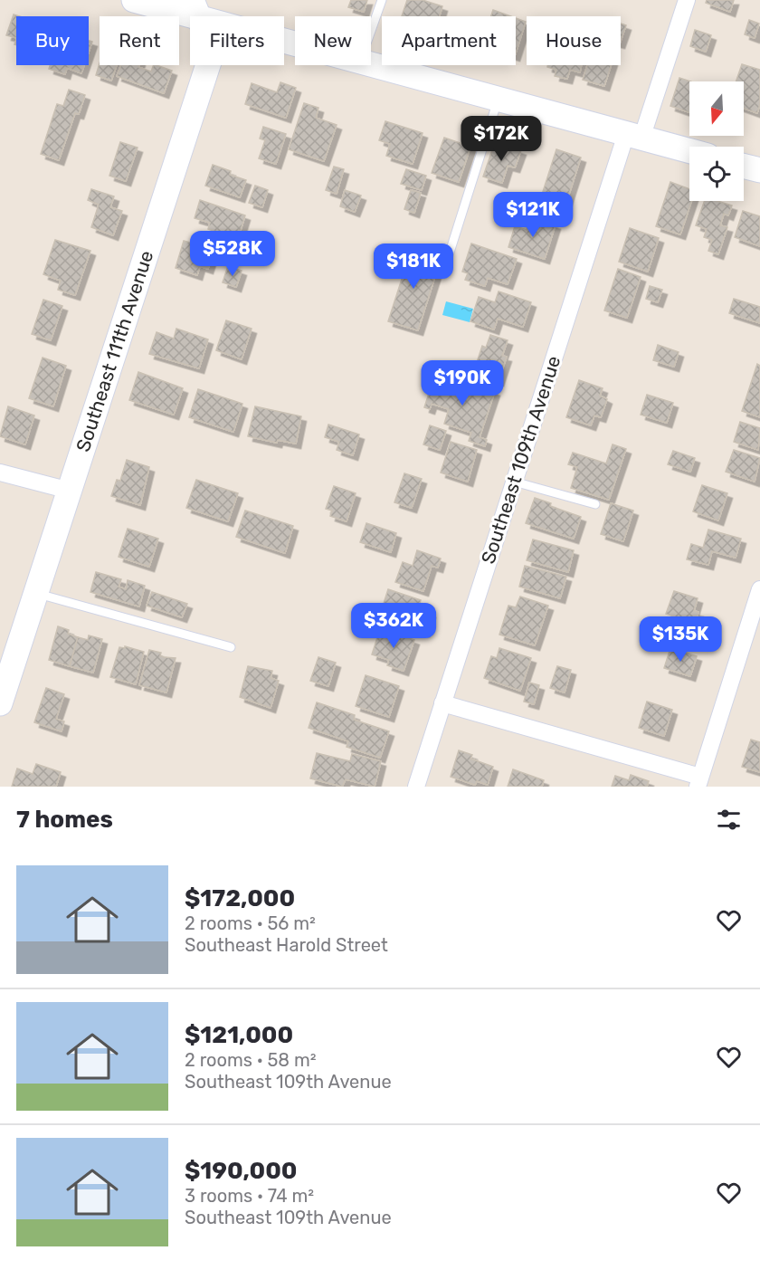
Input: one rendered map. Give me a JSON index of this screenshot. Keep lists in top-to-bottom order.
{
  "streets": {
    "street": ["Southeast 111th Avenue", "Southeast 109th Avenue"]
  },
  "north": "bottom",
  "page": {
    "chip": [
      "Buy",
      "Rent",
      "Filters",
      "New",
      "Apartment",
      "House"
    ],
    "price": [
      "$172K",
      "$121K",
      "$528K",
      "$181K",
      "$190K",
      "$362K",
      "$135K"
    ],
    "heading": "7 homes",
    "list": [
      {
        "name": "$172,000",
        "note": "2 rooms · 56 m² · Southeast Harold Street"
      },
      {
        "name": "$121,000",
        "note": "2 rooms · 58 m² · Southeast 109th Avenue"
      },
      {
        "name": "$190,000",
        "note": "3 rooms · 74 m² · Southeast 109th Avenue"
      }
    ]
  }
}
